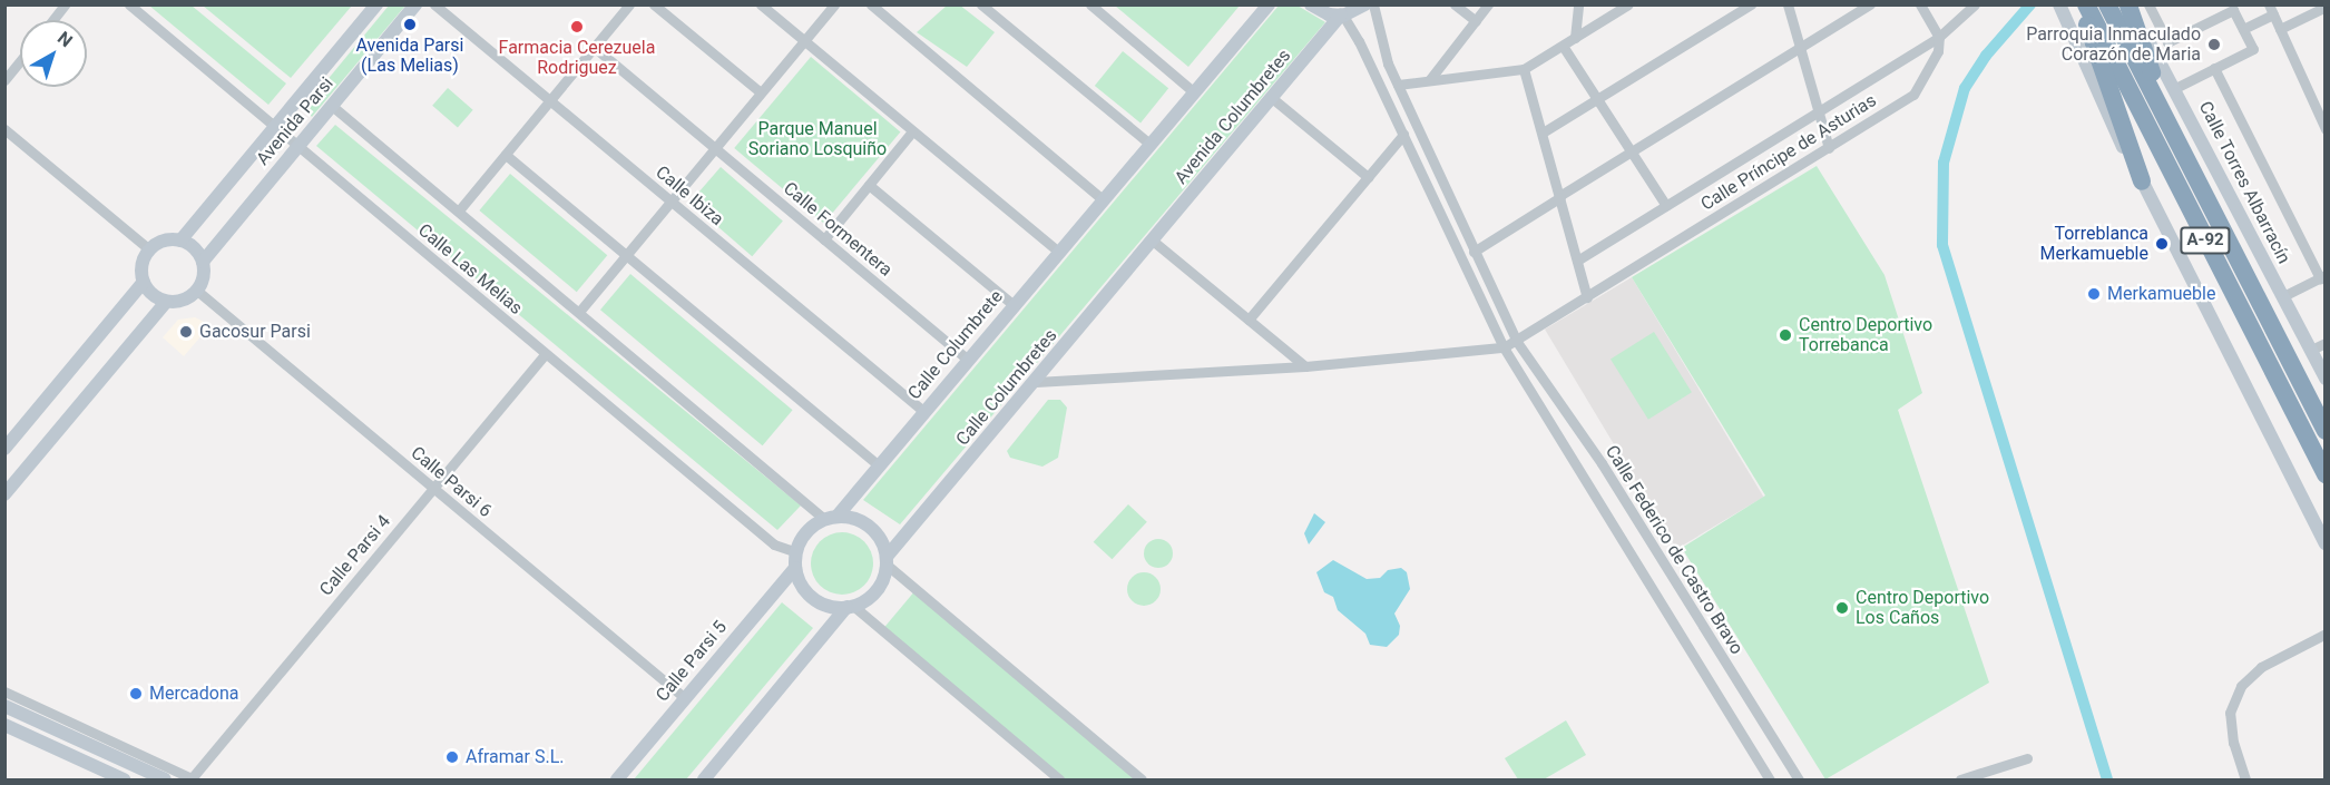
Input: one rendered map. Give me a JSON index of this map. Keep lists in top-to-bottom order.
{
  "streets": {
    "highway": ["A-92"],
    "street": [
      "Avenida Columbretes",
      "Avenida Parsi",
      "Calle Príncipe de Asturias",
      "Calle Torres Albarracín",
      "Calle Ibiza",
      "Calle Formentera",
      "Calle Las Melias",
      "Calle Columbrete",
      "Calle Columbretes",
      "Calle Parsi 6",
      "Calle Federico de Castro Bravo",
      "Calle Parsi 4",
      "Calle Parsi 5"
    ]
  },
  "crossings": [
    ["Avenida Columbretes", "Calle Columbretes"],
    ["Avenida Parsi", "Calle Las Melias"],
    ["Avenida Parsi", "Calle Parsi 6"],
    ["Calle Príncipe de Asturias", "Calle Columbretes"],
    ["Calle Príncipe de Asturias", "Calle Federico de Castro Bravo"],
    ["Calle Ibiza", "Calle Columbrete"],
    ["Calle Formentera", "Calle Columbrete"],
    ["Calle Las Melias", "Calle Columbrete"],
    ["Calle Las Melias", "Calle Columbretes"],
    ["Calle Las Melias", "Calle Parsi 4"],
    ["Calle Las Melias", "Calle Parsi 5"],
    ["Calle Columbrete", "Calle Columbretes"],
    ["Calle Columbrete", "Calle Parsi 5"],
    ["Calle Columbretes", "Calle Parsi 5"],
    ["Calle Parsi 6", "Calle Parsi 4"],
    ["Calle Parsi 6", "Calle Parsi 5"]
  ],
  "parks": ["Parque Manuel Soriano Losquiño"],
  "places": [
    "Avenida Parsi (Las Melias)",
    "Farmacia Cerezuela Rodriguez",
    "Parroquia Inmaculado Corazón de Maria",
    "Torreblanca Merkamueble",
    "Merkamueble",
    "Gacosur Parsi",
    "Centro Deportivo Torrebanca",
    "Centro Deportivo Los Caños",
    "Mercadona",
    "Aframar S.L."
  ],
  "north": "top right"
}
